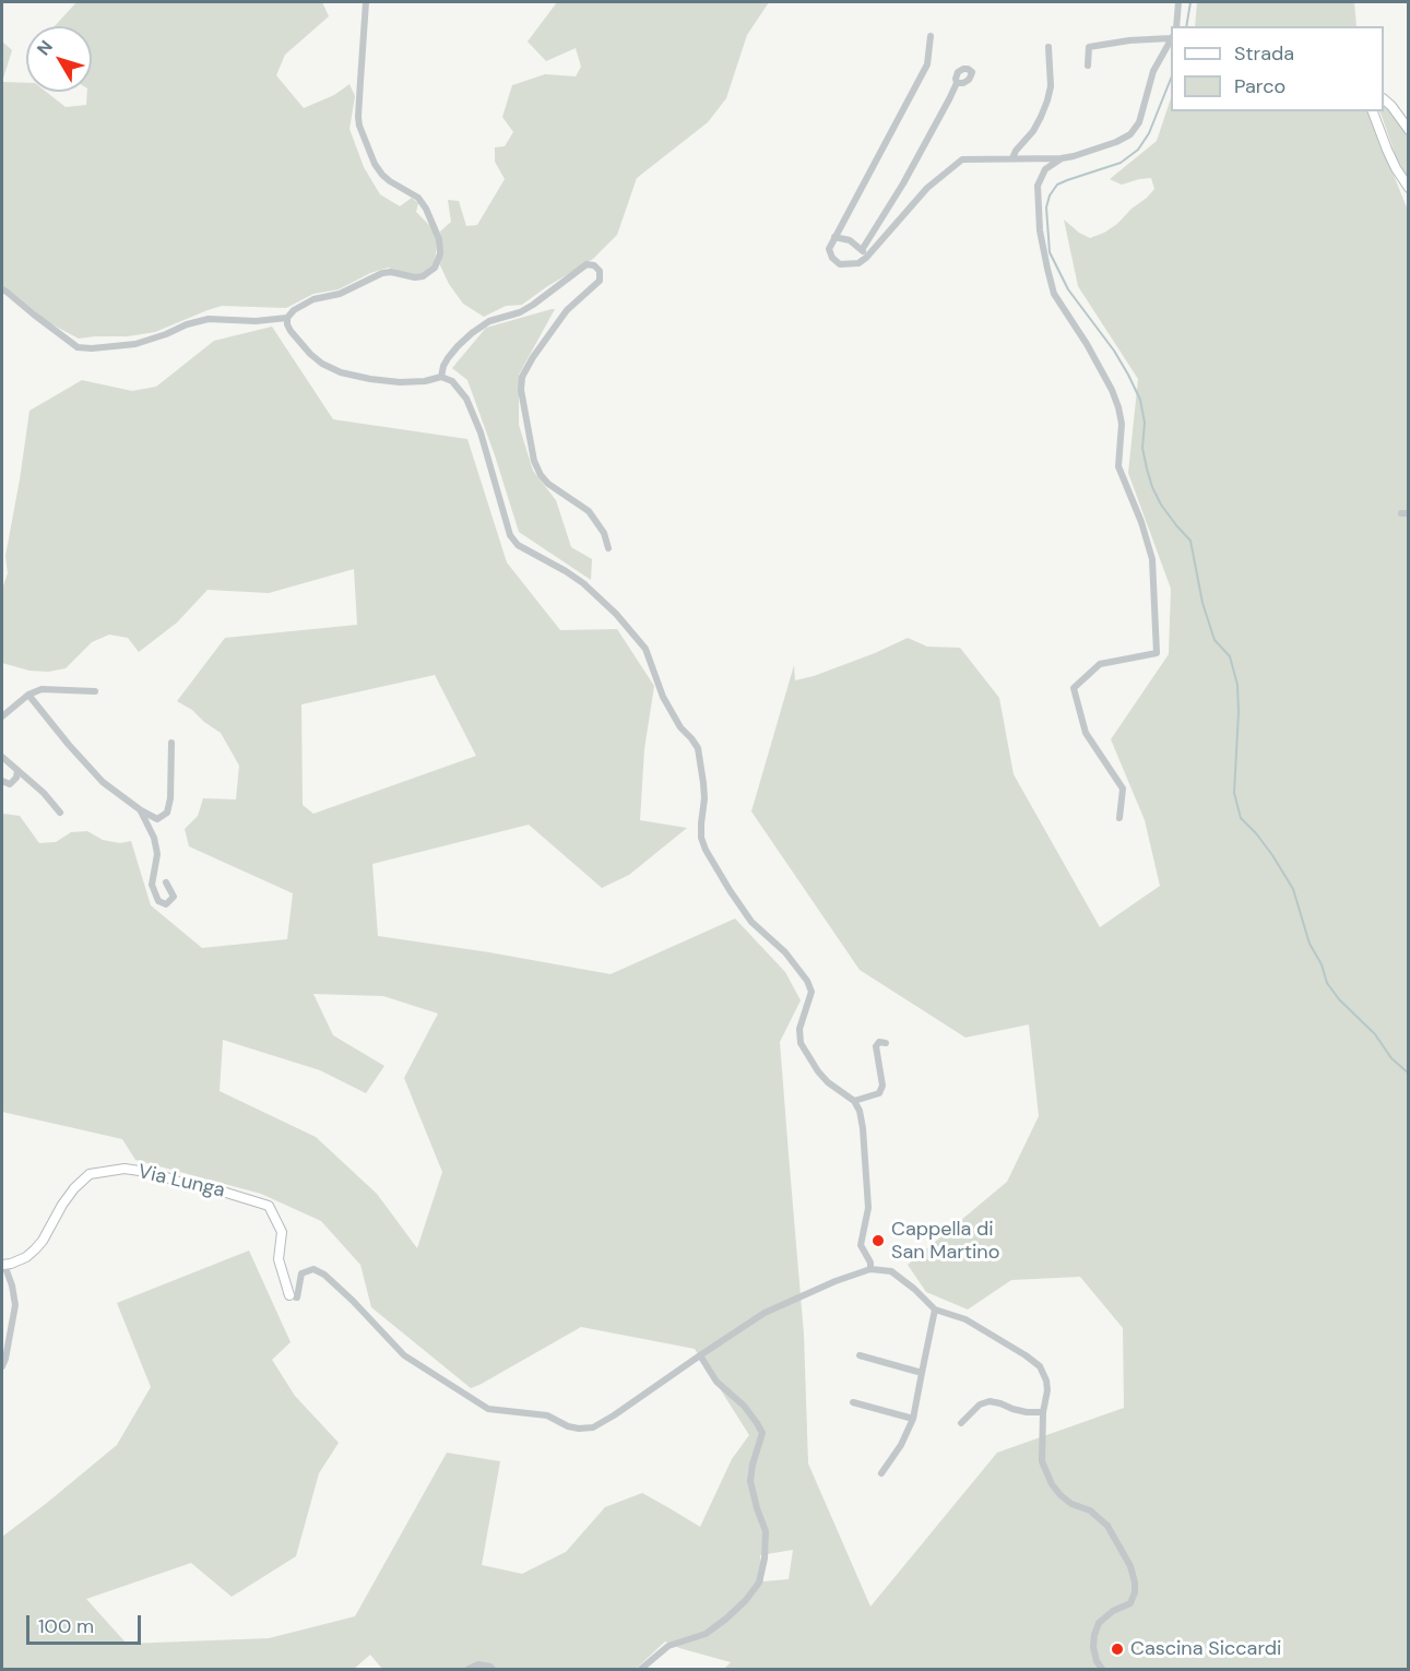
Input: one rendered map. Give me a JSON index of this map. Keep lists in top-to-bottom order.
{
  "streets": {
    "street": ["Via Lunga"]
  },
  "places": ["Cappella di San Martino", "Cascina Siccardi"],
  "legend": ["Strada", "Parco"],
  "scale_bar": "100 m",
  "north": "top left"
}
